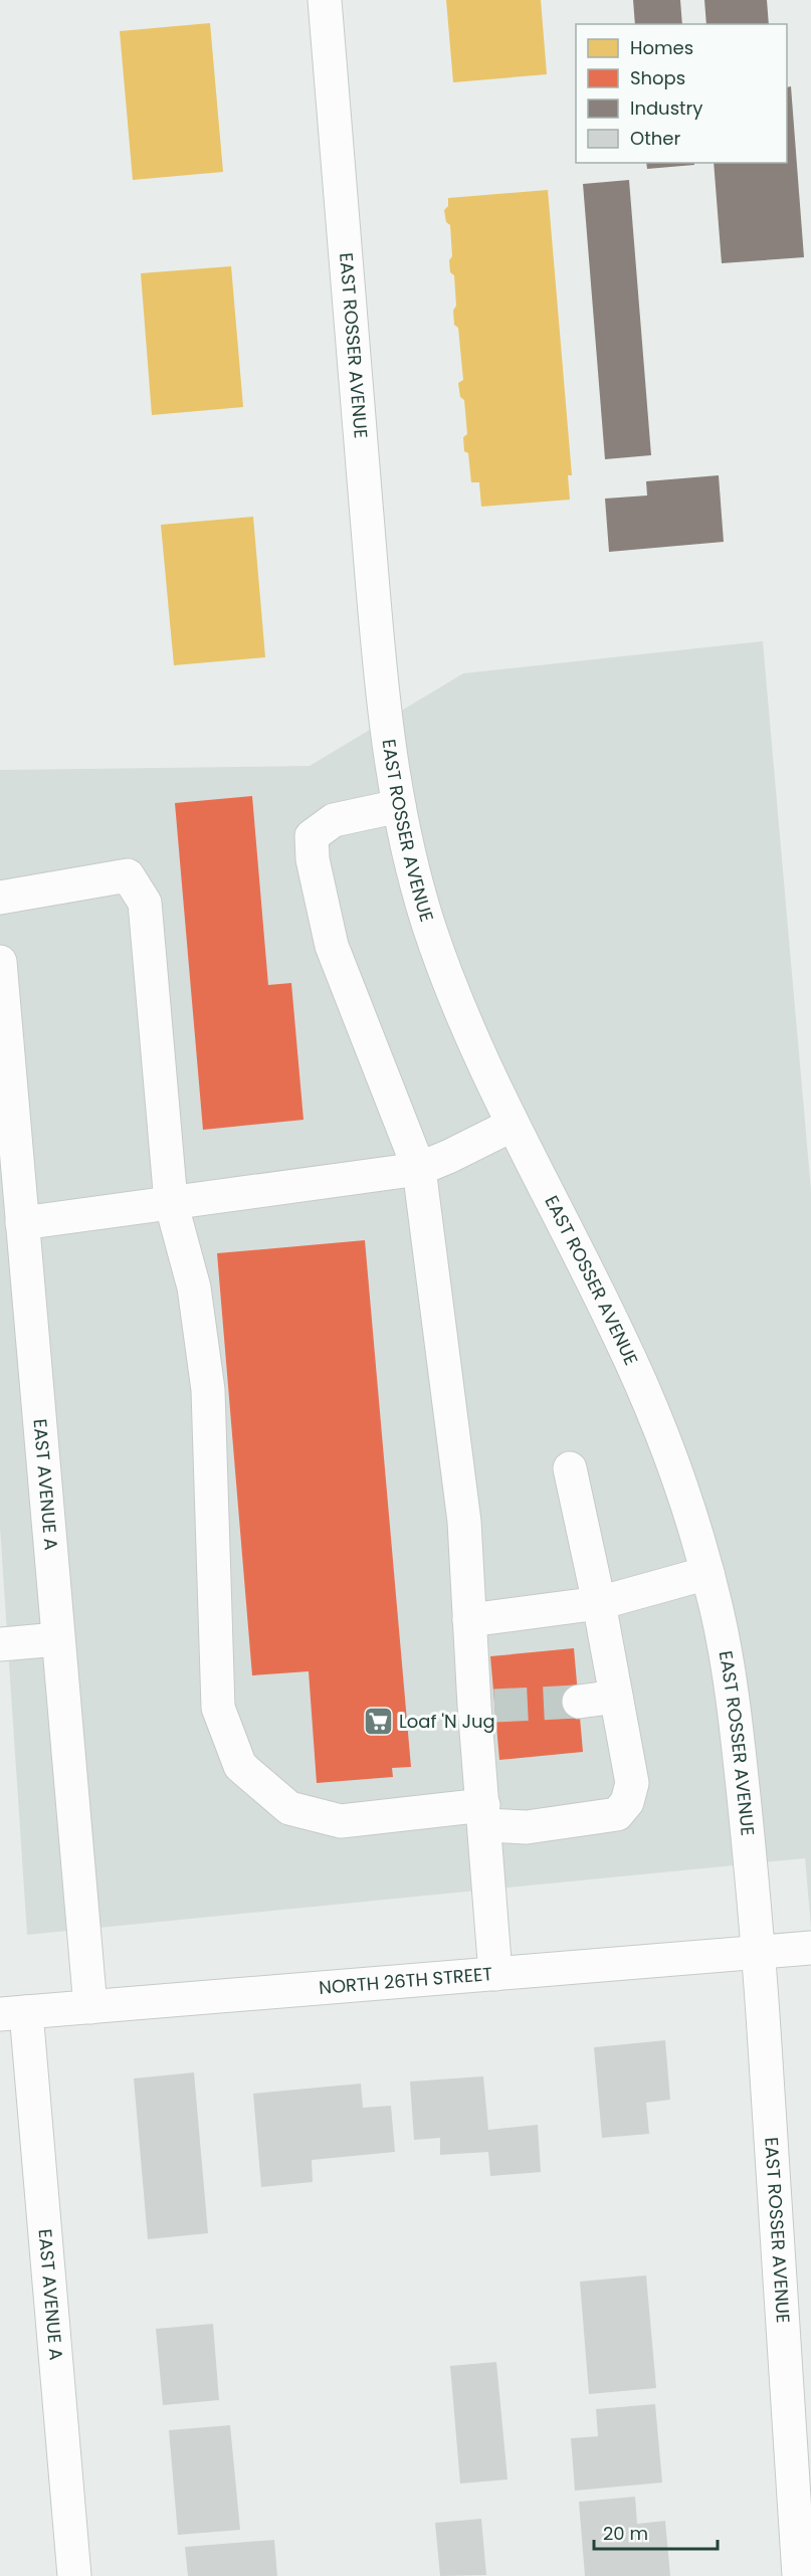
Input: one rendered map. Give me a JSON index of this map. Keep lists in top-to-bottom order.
{
  "streets": {
    "street": ["EAST ROSSER AVENUE", "EAST AVENUE A", "NORTH 26TH STREET"]
  },
  "crossings": [
    ["EAST ROSSER AVENUE", "NORTH 26TH STREET"],
    ["EAST AVENUE A", "NORTH 26TH STREET"]
  ],
  "places": {
    "supermarket": ["Loaf 'N Jug"]
  },
  "legend": [
    "Homes",
    "Shops",
    "Industry",
    "Other"
  ],
  "scale_bar": "20 m"
}
